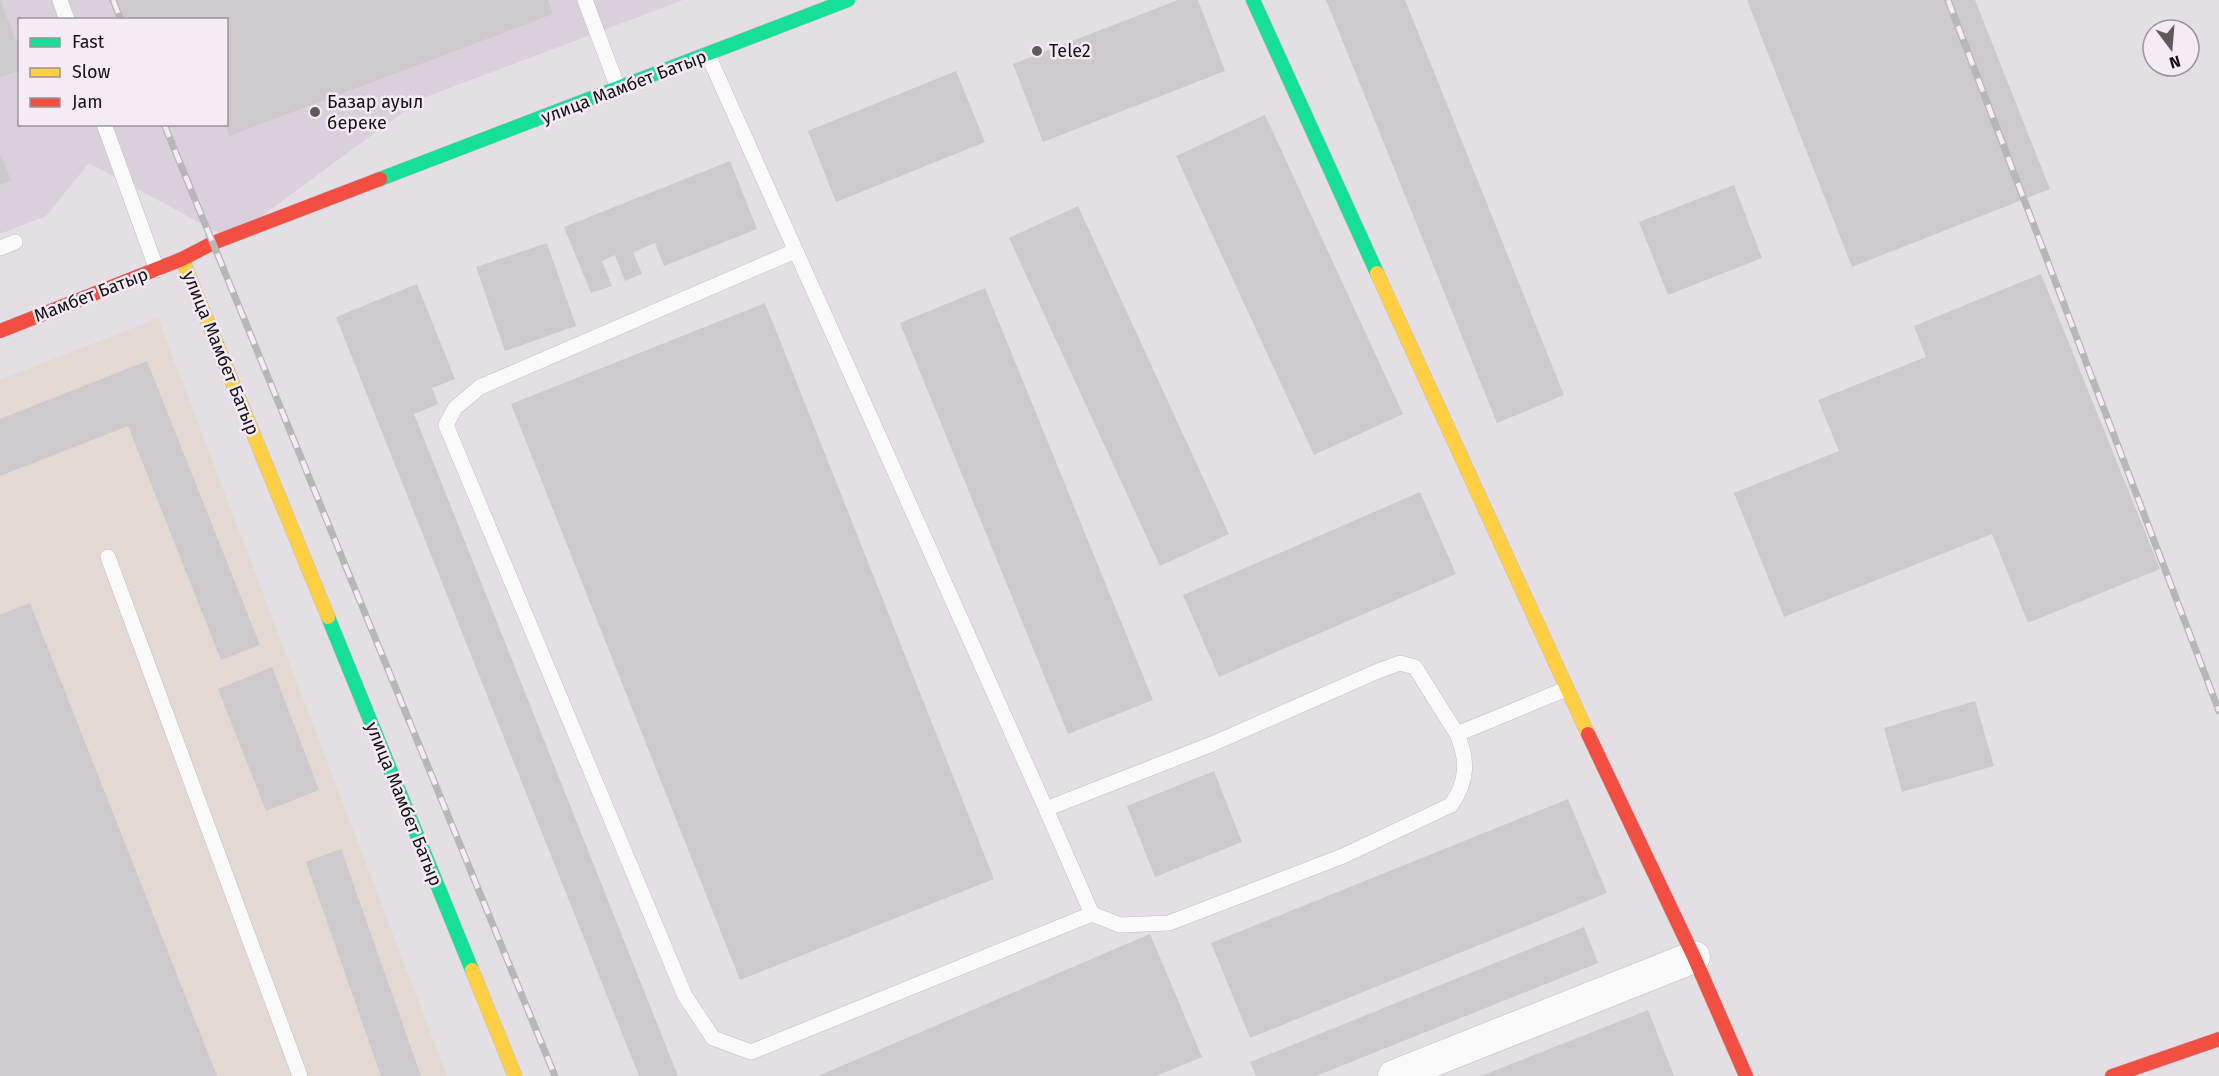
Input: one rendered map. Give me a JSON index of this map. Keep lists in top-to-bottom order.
{
  "streets": {
    "main road": ["улица Мамбет Батыр", "Мамбет Батыр"]
  },
  "crossings": [
    ["улица Мамбет Батыр", "Мамбет Батыр"]
  ],
  "places": ["Tele2", "Базар ауыл береке"],
  "legend": ["Fast", "Slow", "Jam"],
  "north": "bottom"
}
